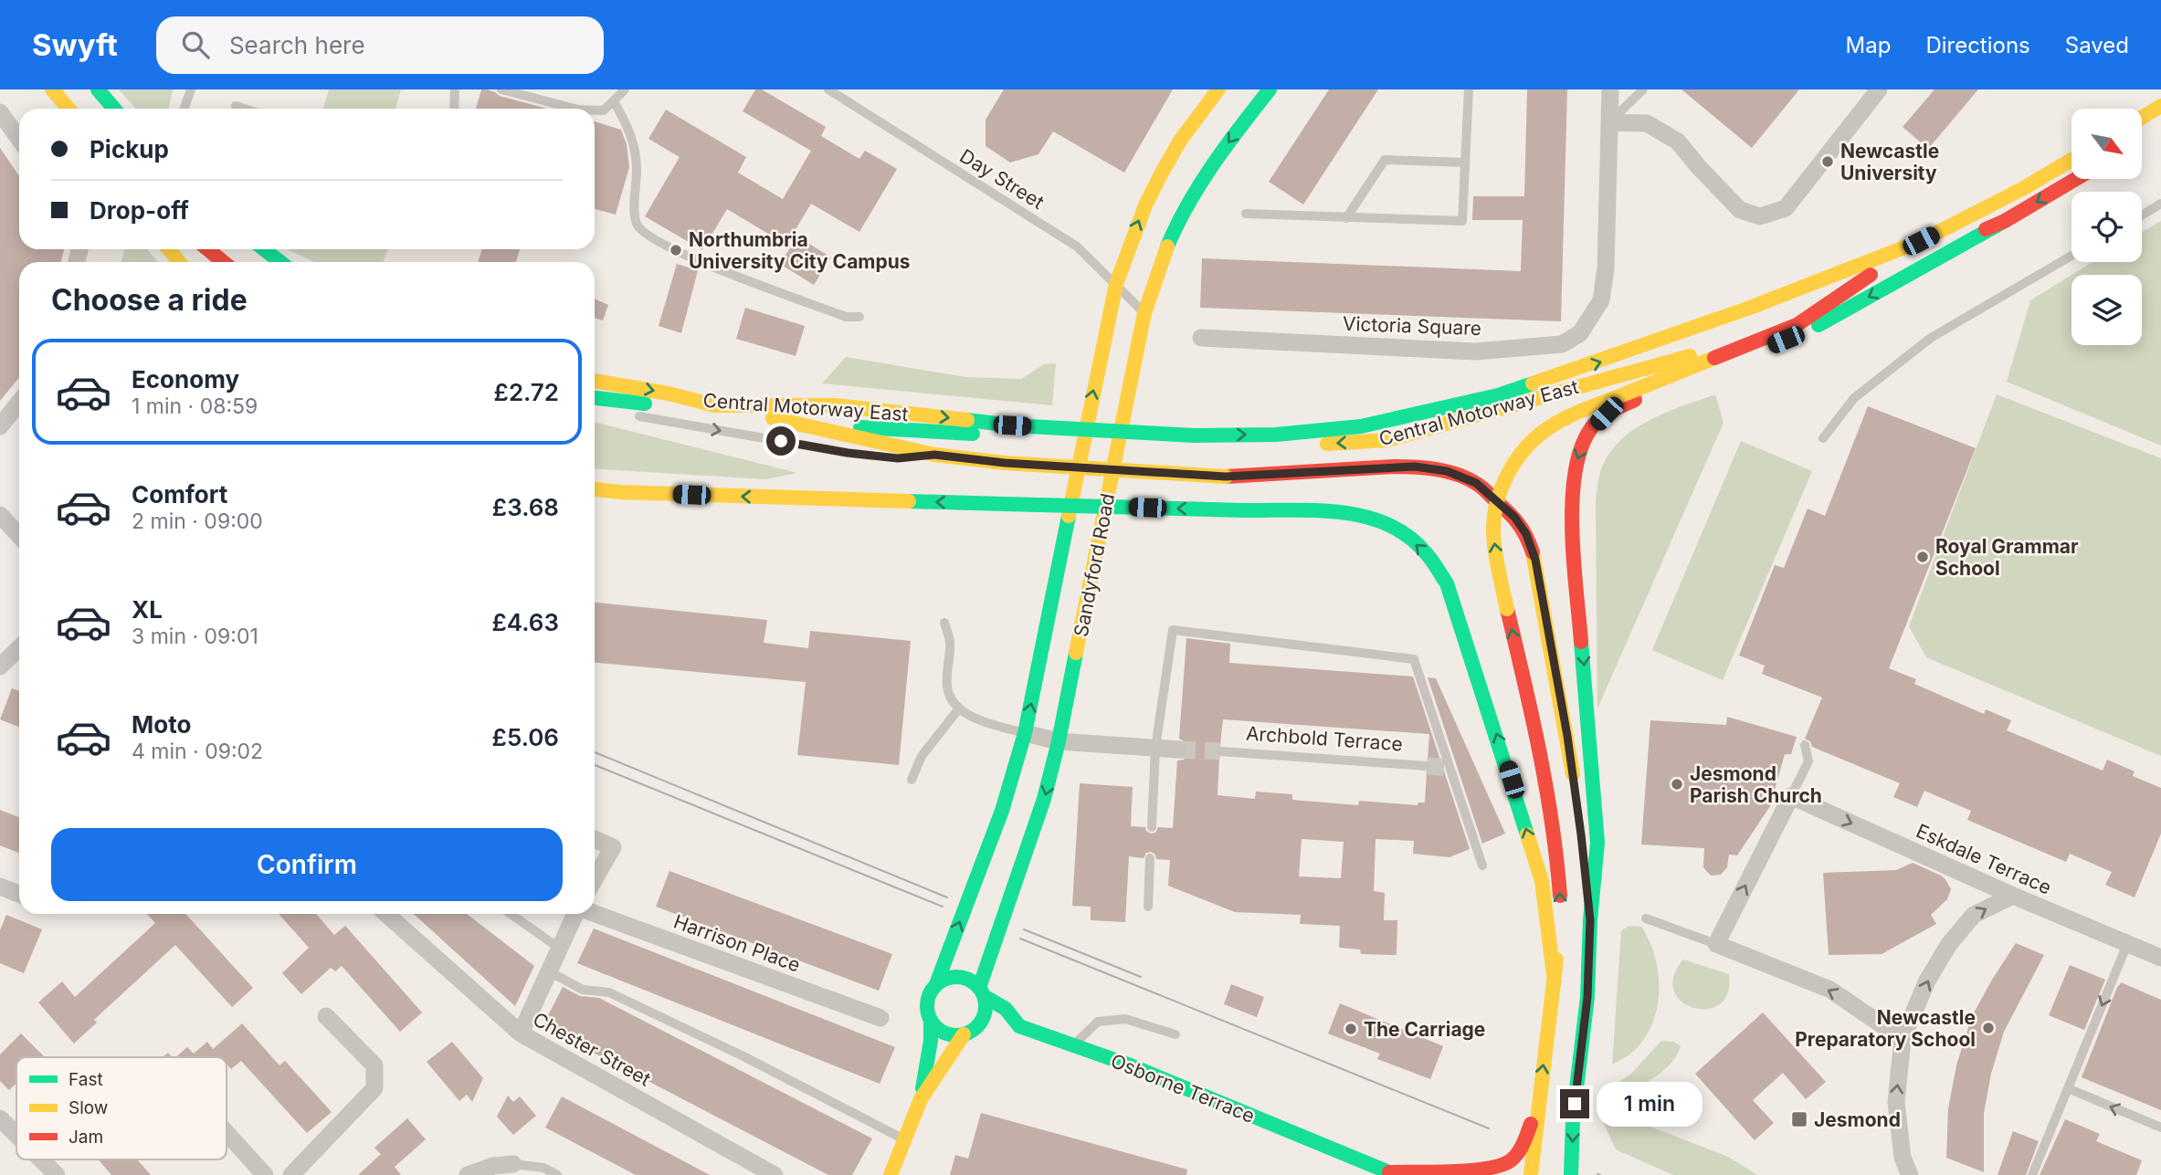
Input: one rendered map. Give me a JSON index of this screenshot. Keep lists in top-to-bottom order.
{
  "streets": {
    "main road": ["Central Motorway East", "Sandyford Road", "Osborne Terrace"],
    "street": [
      "Victoria Square",
      "Eskdale Terrace",
      "Harrison Place",
      "Chester Street"
    ],
    "lane": ["Day Street", "Archbold Terrace"]
  },
  "crossings": [
    ["Day Street", "Sandyford Road"],
    ["Sandyford Road", "Osborne Terrace"]
  ],
  "one_way": ["Eskdale Terrace"],
  "places": {
    "other": [
      "Newcastle University",
      "Northumbria University City Campus",
      "Royal Grammar School",
      "Jesmond Parish Church",
      "Newcastle Preparatory School",
      "The Carriage"
    ],
    "transit": ["Jesmond"]
  },
  "legend": ["Fast", "Slow", "Jam"],
  "north": "bottom right",
  "page": {
    "header": "Swyft",
    "search": "Search here",
    "nav": ["Map", "Directions", "Saved"],
    "banner": ["Pickup", "Drop-off"],
    "heading": "Choose a ride",
    "list": [
      {
        "name": "Economy",
        "note": "1 min · 08:59",
        "value": "£2.72"
      },
      {
        "name": "Comfort",
        "note": "2 min · 09:00",
        "value": "£3.68"
      },
      {
        "name": "XL",
        "note": "3 min · 09:01",
        "value": "£4.63"
      },
      {
        "name": "Moto",
        "note": "4 min · 09:02",
        "value": "£5.06"
      }
    ],
    "buttons": "Confirm",
    "bubble": "1 min"
  }
}
